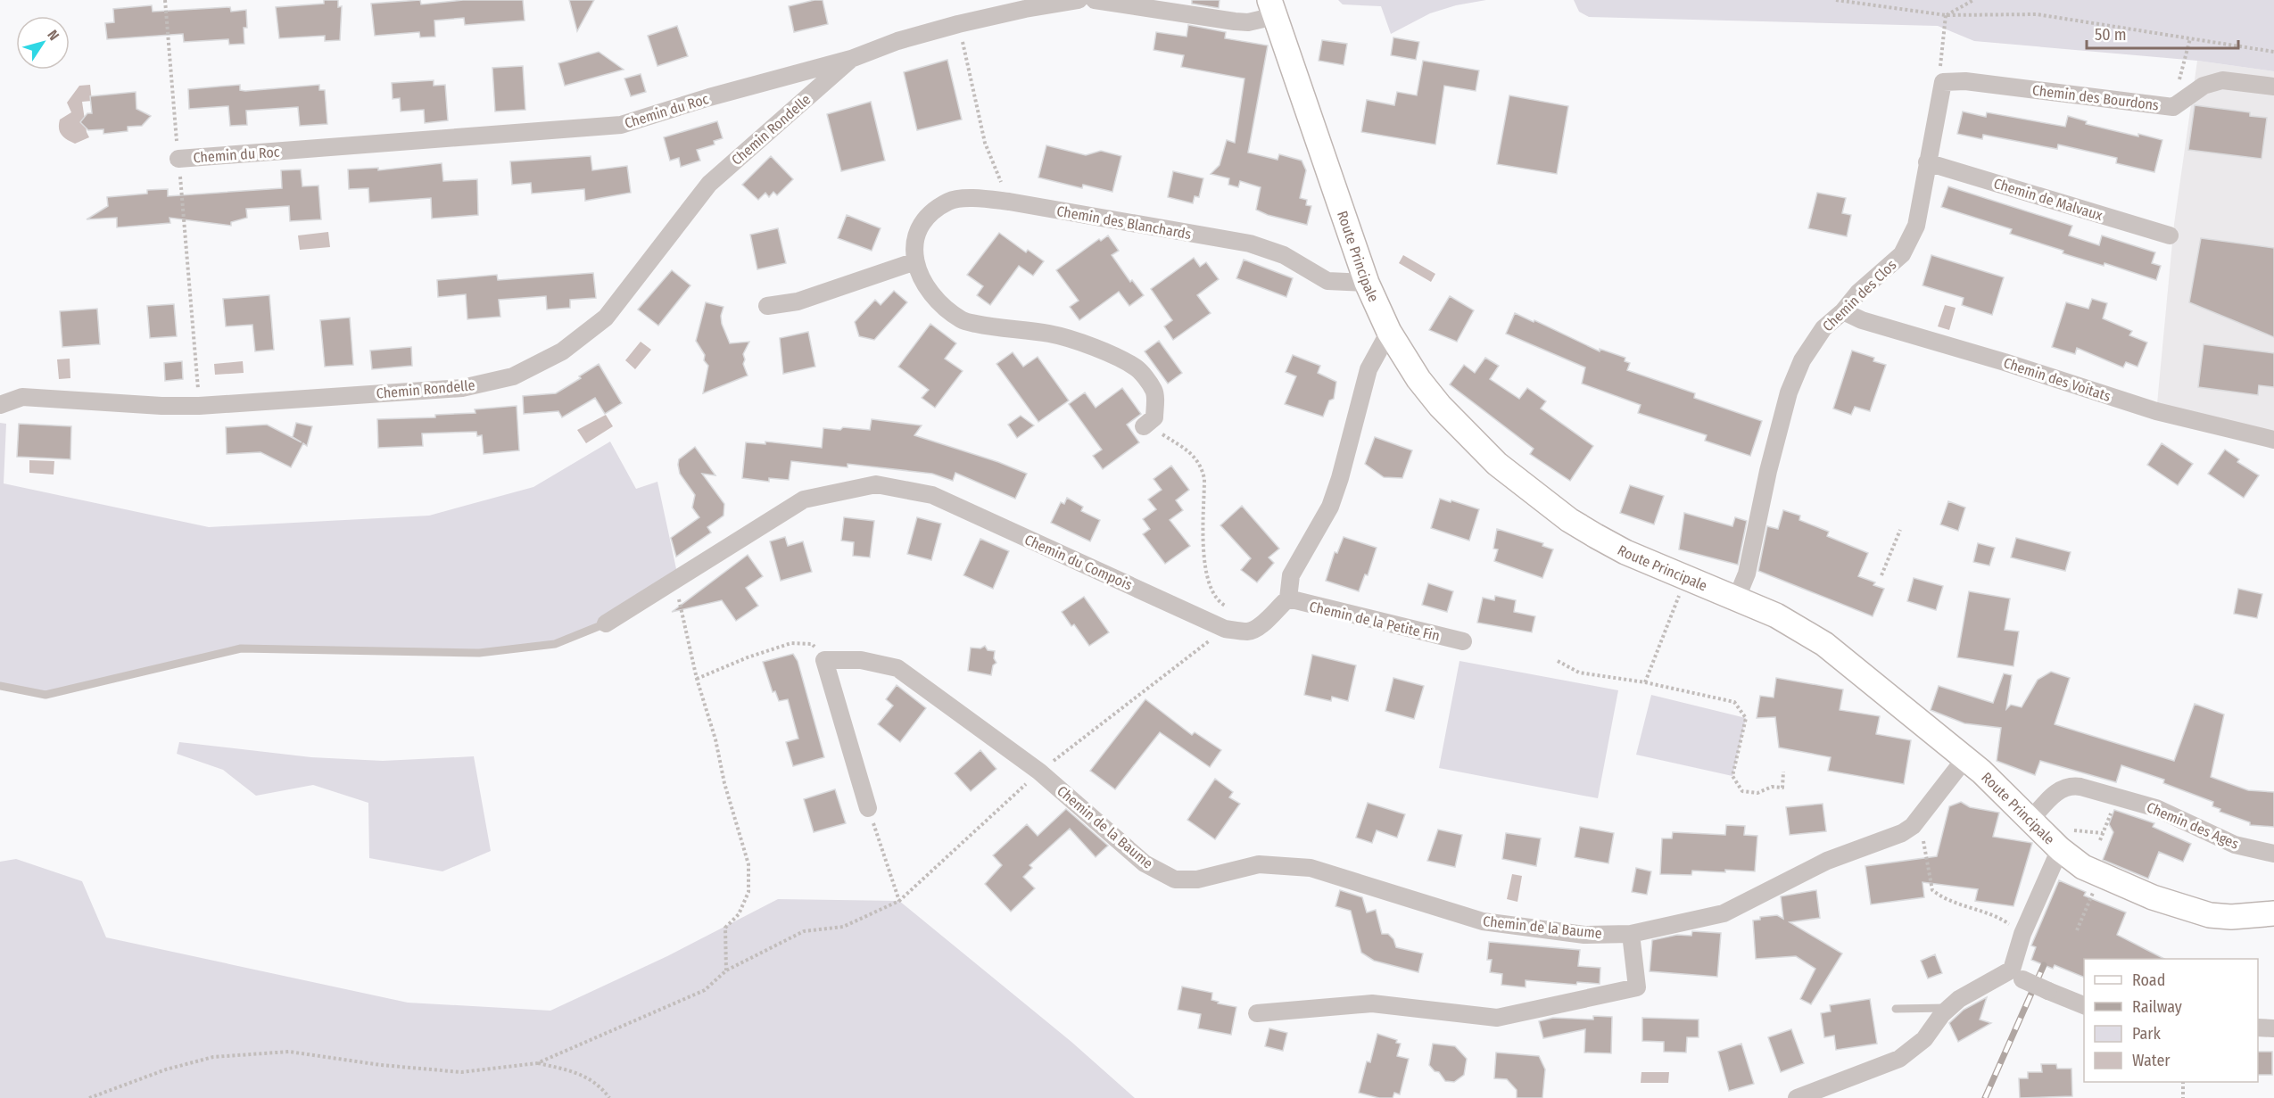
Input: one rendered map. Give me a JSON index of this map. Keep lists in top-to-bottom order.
{
  "streets": {
    "street": [
      "Chemin des Bourdons",
      "Chemin du Roc",
      "Chemin Rondelle",
      "Chemin de Malvaux",
      "Chemin des Blanchards",
      "Route Principale",
      "Chemin des Clos",
      "Chemin des Voitats",
      "Chemin du Compois",
      "Chemin de la Petite Fin",
      "Chemin des Ages",
      "Chemin de la Baume"
    ]
  },
  "crossings": [
    ["Chemin des Bourdons", "Chemin des Clos"],
    ["Chemin du Roc", "Chemin Rondelle"],
    ["Chemin de Malvaux", "Chemin des Clos"],
    ["Chemin des Blanchards", "Route Principale"],
    ["Route Principale", "Chemin des Clos"],
    ["Route Principale", "Chemin des Ages"],
    ["Route Principale", "Chemin de la Baume"],
    ["Chemin des Clos", "Chemin des Voitats"],
    ["Chemin du Compois", "Chemin de la Petite Fin"]
  ],
  "legend": [
    "Road",
    "Railway",
    "Park",
    "Water"
  ],
  "scale_bar": "50 m",
  "north": "top right"
}
